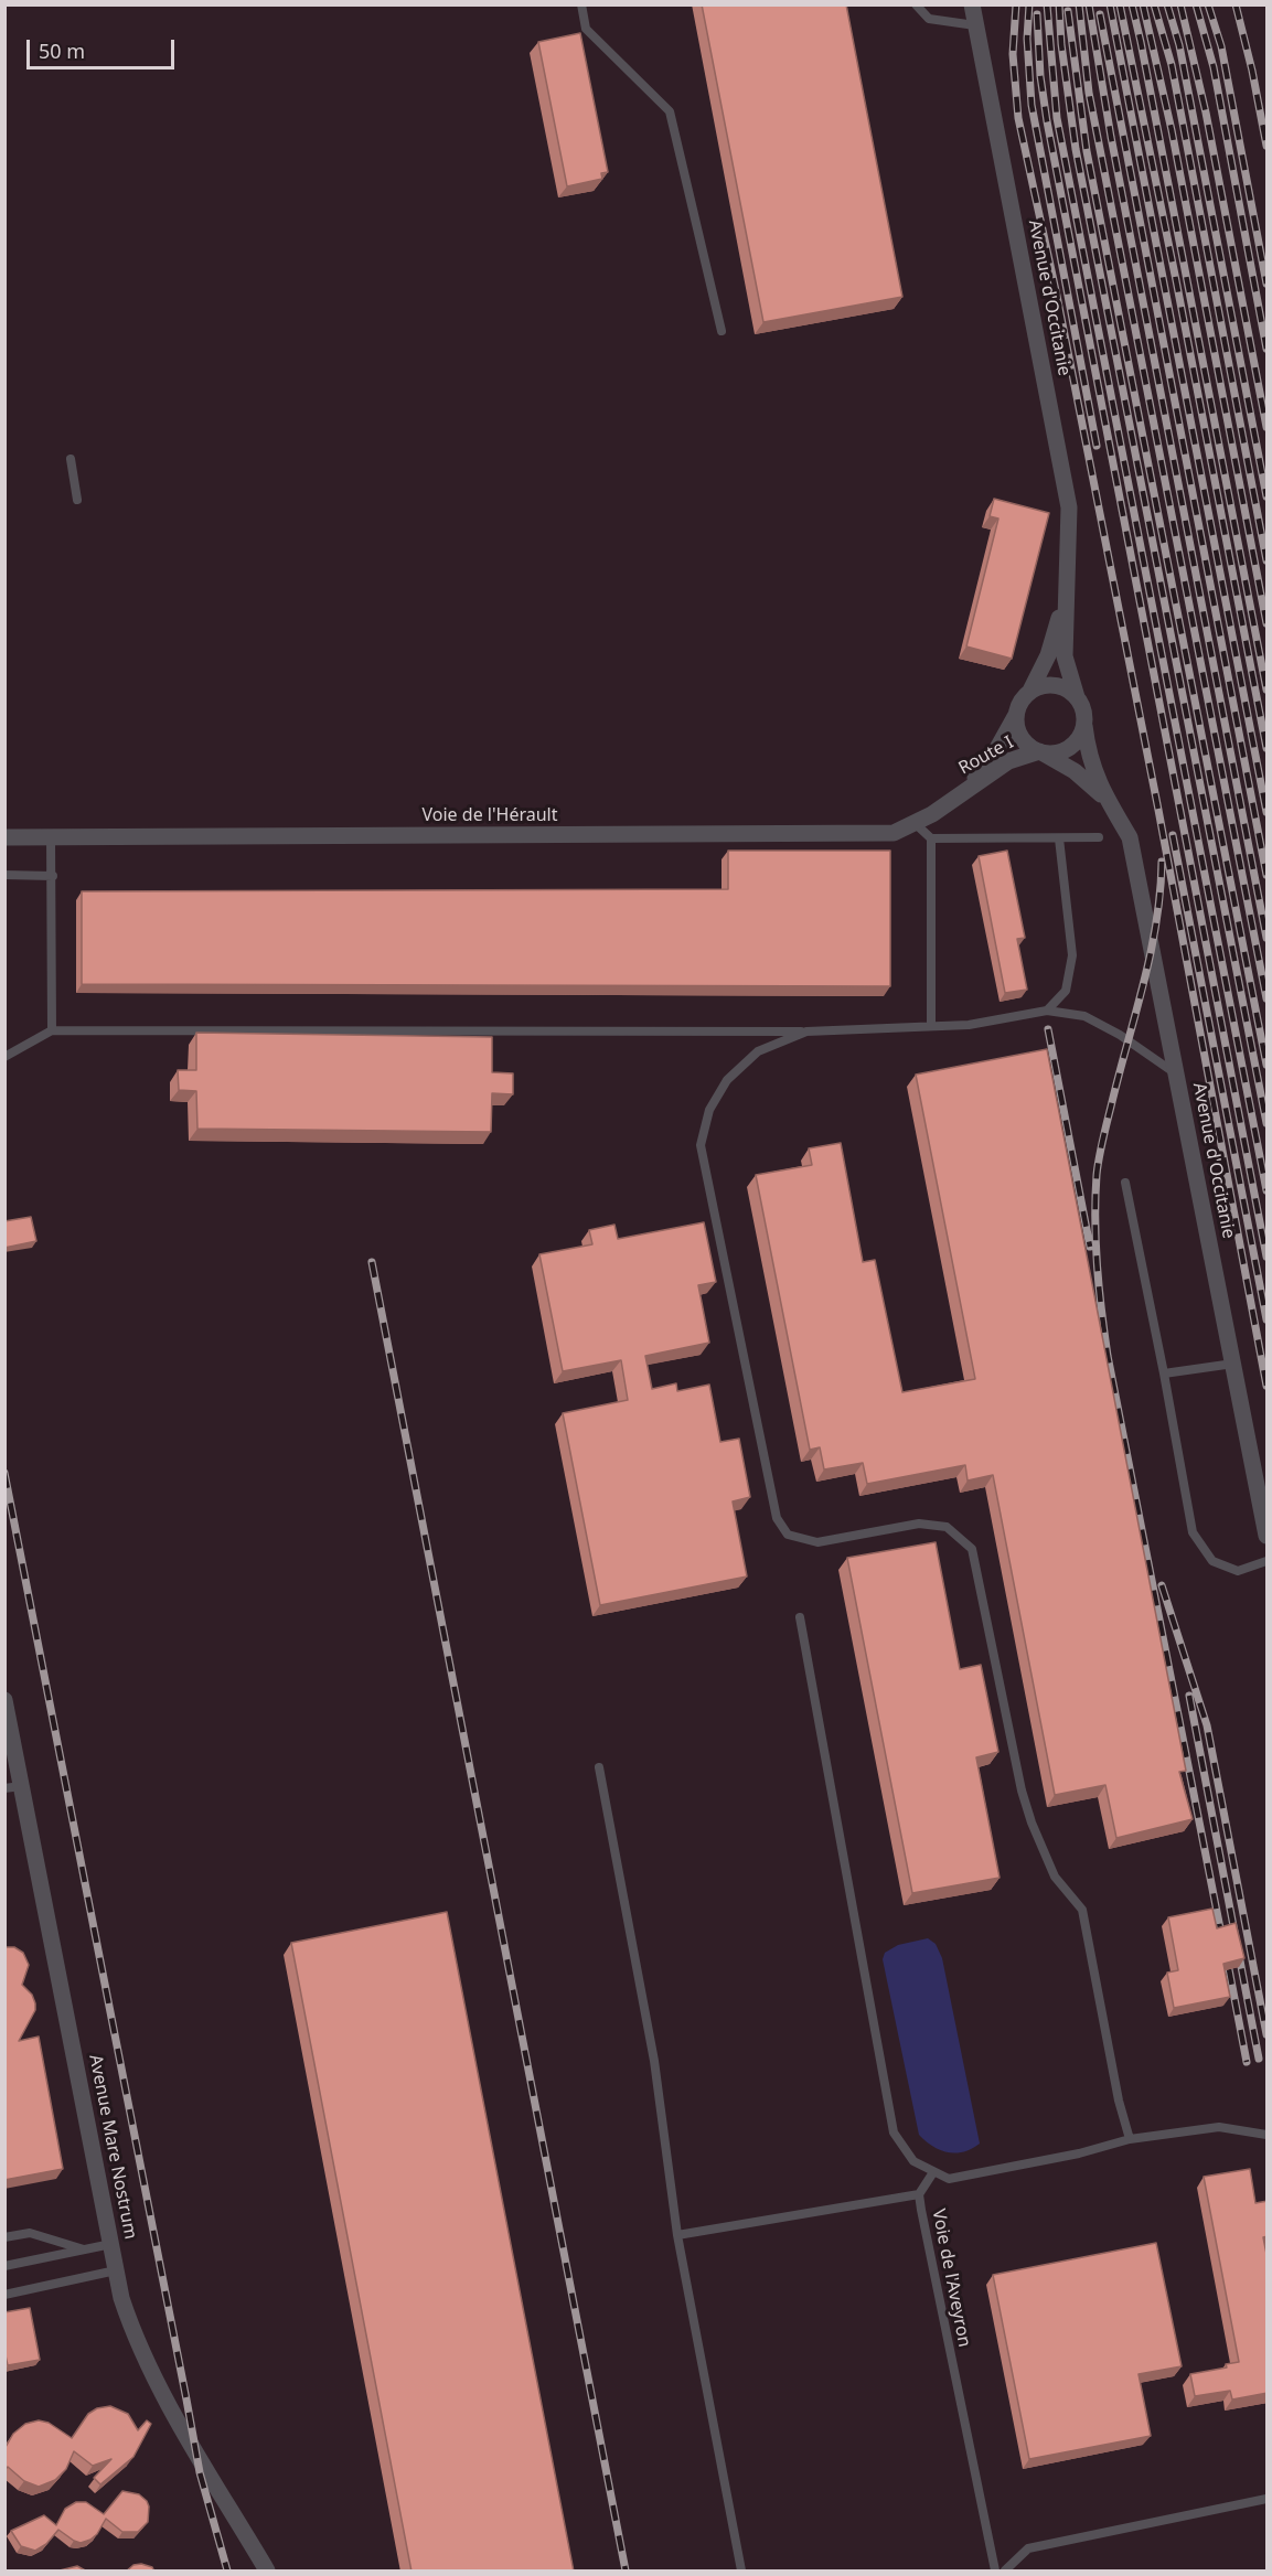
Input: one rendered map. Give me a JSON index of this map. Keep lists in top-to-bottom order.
{
  "streets": {
    "street": [
      "Avenue d'Occitanie",
      "Route I",
      "Voie de l'Hérault",
      "Avenue Mare Nostrum"
    ],
    "lane": ["Voie de l'Aveyron"]
  },
  "crossings": [
    ["Avenue d'Occitanie", "Route I"],
    ["Route I", "Voie de l'Hérault"]
  ],
  "scale_bar": "50 m"
}
